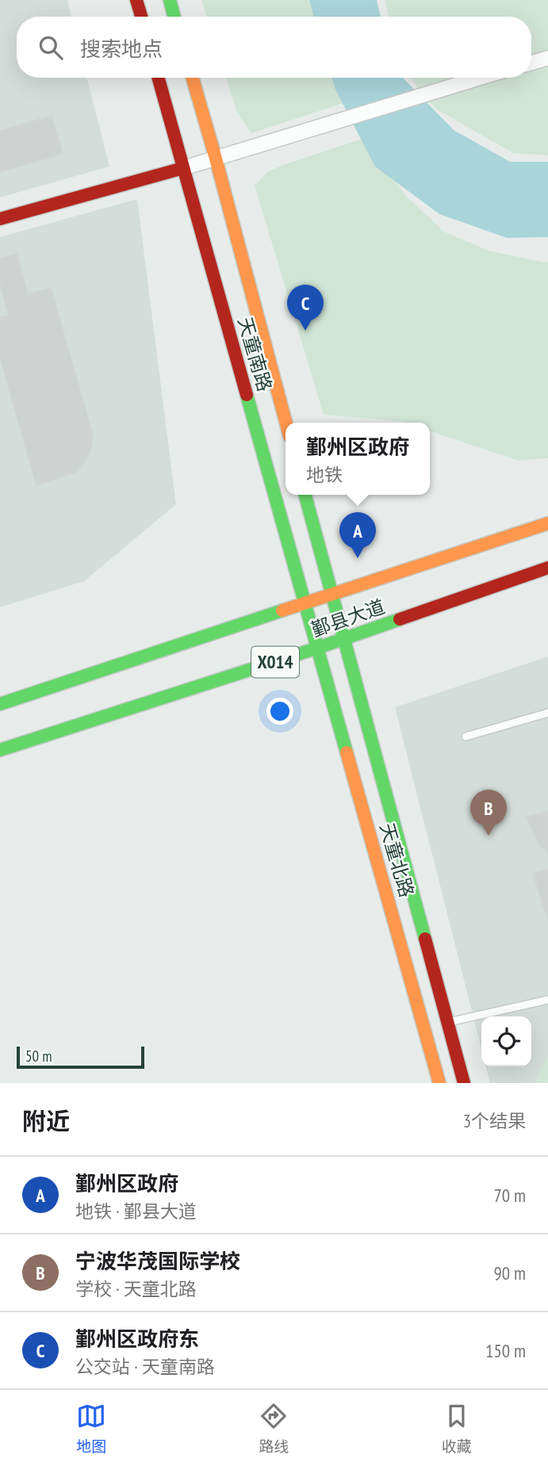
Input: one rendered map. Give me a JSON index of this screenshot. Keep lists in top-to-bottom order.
{
  "streets": {
    "main road": [
      "天童南路",
      "鄞县大道",
      "X014",
      "天童北路"
    ]
  },
  "crossings": [
    ["天童南路", "鄞县大道"],
    ["天童南路", "天童北路"],
    ["鄞县大道", "天童北路"]
  ],
  "scale_bar": "50 m",
  "page": {
    "search": "搜索地点",
    "pins": ["C", "A", "B"],
    "popup": ["鄞州区政府", "地铁"],
    "scale": "50 m",
    "heading": ["附近", "3个结果"],
    "list": [
      {
        "mark": "A",
        "name": "鄞州区政府",
        "note": "地铁 · 鄞县大道",
        "value": "70 m"
      },
      {
        "mark": "B",
        "name": "宁波华茂国际学校",
        "note": "学校 · 天童北路",
        "value": "90 m"
      },
      {
        "mark": "C",
        "name": "鄞州区政府东",
        "note": "公交站 · 天童南路",
        "value": "150 m"
      }
    ],
    "nav": ["地图", "路线", "收藏"]
  }
}
